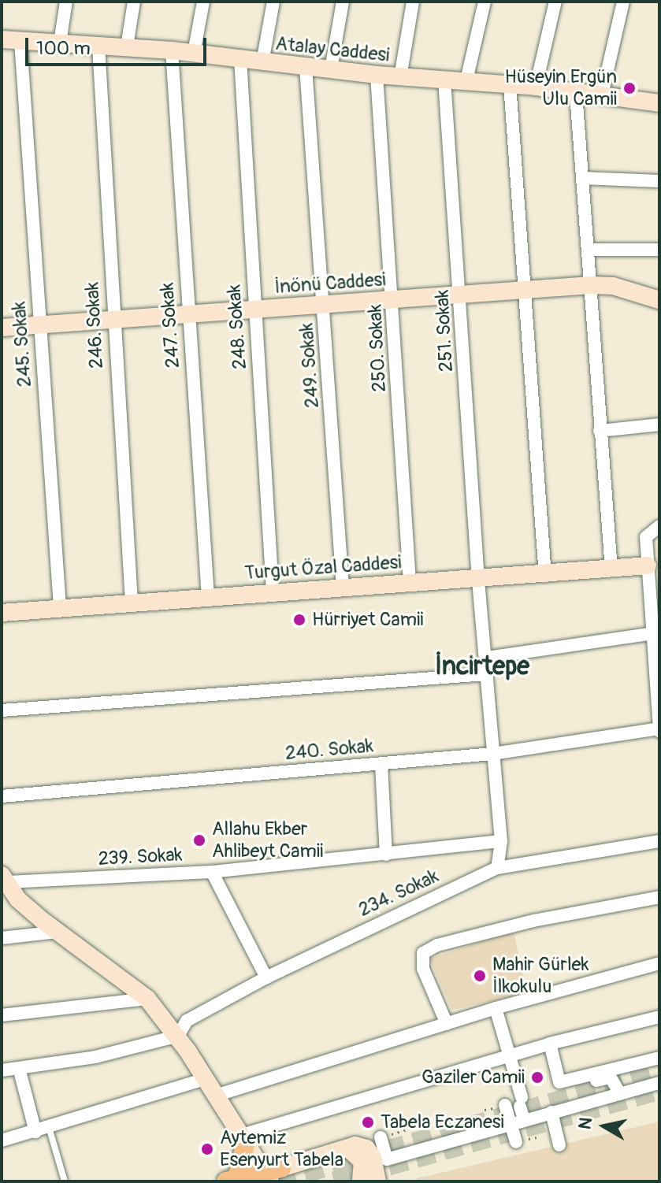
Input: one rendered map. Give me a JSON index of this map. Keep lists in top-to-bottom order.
{
  "streets": {
    "street": [
      "Atalay Caddesi",
      "İnönü Caddesi",
      "246. Sokak",
      "247. Sokak",
      "248. Sokak",
      "251. Sokak",
      "245. Sokak",
      "250. Sokak",
      "249. Sokak",
      "Turgut Özal Caddesi",
      "240. Sokak",
      "239. Sokak",
      "234. Sokak"
    ]
  },
  "crossings": [
    ["Atalay Caddesi", "246. Sokak"],
    ["Atalay Caddesi", "247. Sokak"],
    ["Atalay Caddesi", "248. Sokak"],
    ["Atalay Caddesi", "251. Sokak"],
    ["Atalay Caddesi", "245. Sokak"],
    ["Atalay Caddesi", "250. Sokak"],
    ["Atalay Caddesi", "249. Sokak"],
    ["İnönü Caddesi", "246. Sokak"],
    ["İnönü Caddesi", "247. Sokak"],
    ["İnönü Caddesi", "248. Sokak"],
    ["İnönü Caddesi", "251. Sokak"],
    ["İnönü Caddesi", "245. Sokak"],
    ["İnönü Caddesi", "250. Sokak"],
    ["İnönü Caddesi", "249. Sokak"],
    ["246. Sokak", "Turgut Özal Caddesi"],
    ["247. Sokak", "Turgut Özal Caddesi"],
    ["248. Sokak", "Turgut Özal Caddesi"],
    ["251. Sokak", "Turgut Özal Caddesi"],
    ["251. Sokak", "240. Sokak"],
    ["251. Sokak", "239. Sokak"],
    ["251. Sokak", "234. Sokak"],
    ["245. Sokak", "Turgut Özal Caddesi"],
    ["250. Sokak", "Turgut Özal Caddesi"],
    ["249. Sokak", "Turgut Özal Caddesi"]
  ],
  "districts": ["İncirtepe"],
  "places": [
    "Hüseyin Ergün Ulu Camii",
    "Hürriyet Camii",
    "Allahu Ekber Ahlibeyt Camii",
    "Mahir Gürlek İlkokulu",
    "Gaziler Camii",
    "Tabela Eczanesi",
    "Aytemiz Esenyurt Tabela"
  ],
  "scale_bar": "100 m",
  "north": "left"
}
